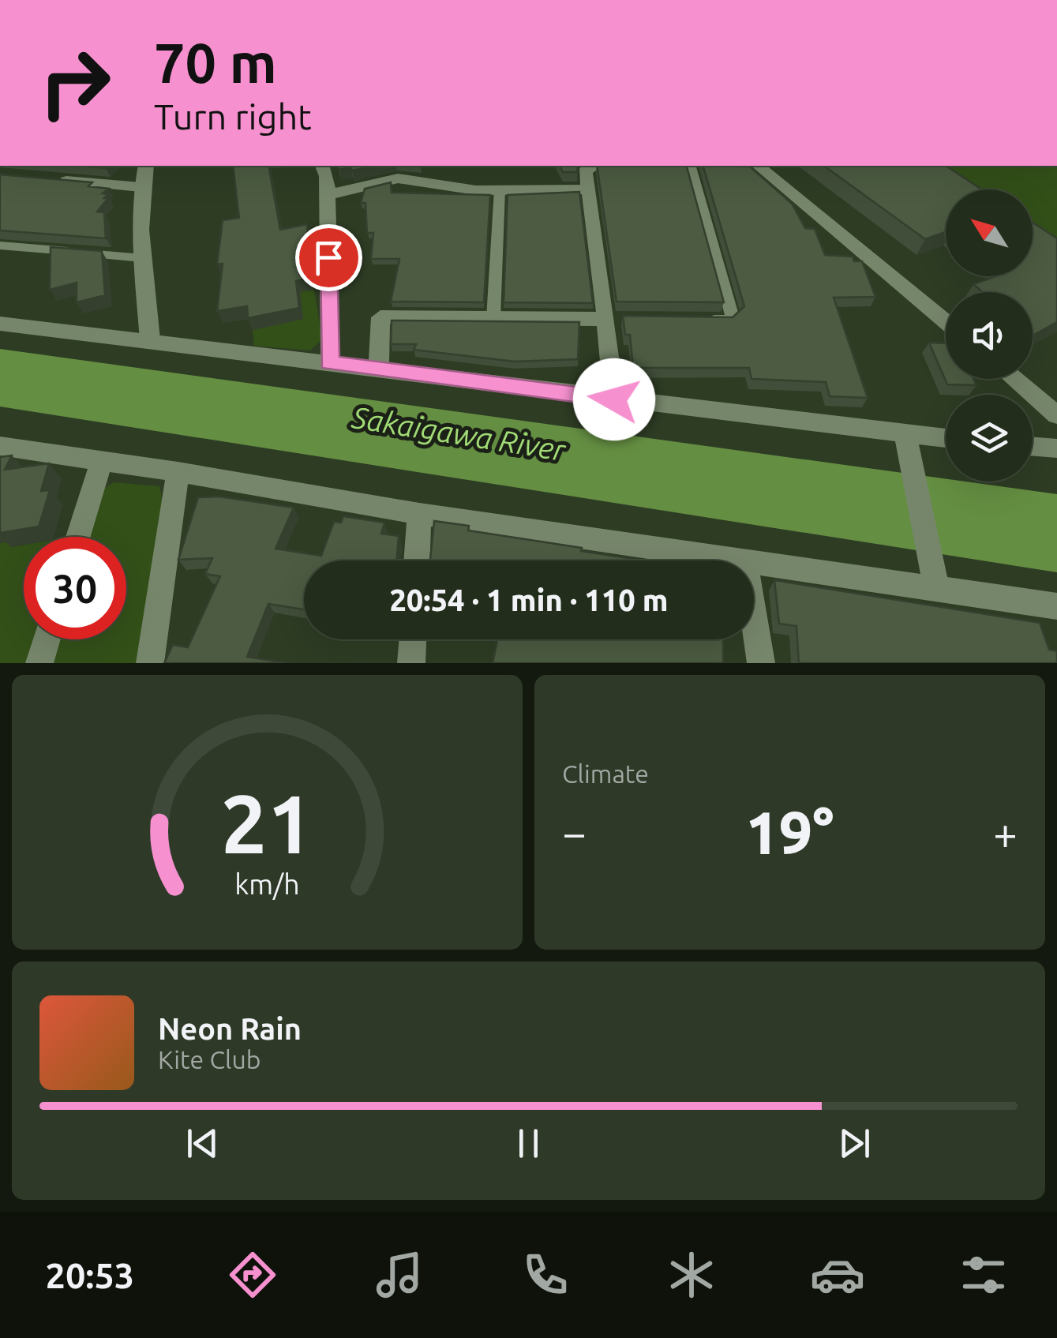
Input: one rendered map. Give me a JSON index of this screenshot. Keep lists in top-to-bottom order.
{
  "water": ["Sakaigawa River"],
  "north": "top left",
  "page": {
    "turn": ["70 m", "Turn right"],
    "limit": "30",
    "trip": "20:54 · 1 min · 110 m",
    "tile": "Climate",
    "heat": ["−", "19°", "+"],
    "song": ["Neon Rain", "Kite Club"],
    "tabs": "20:53",
    "gauge": ["21", "km/h"]
  }
}
